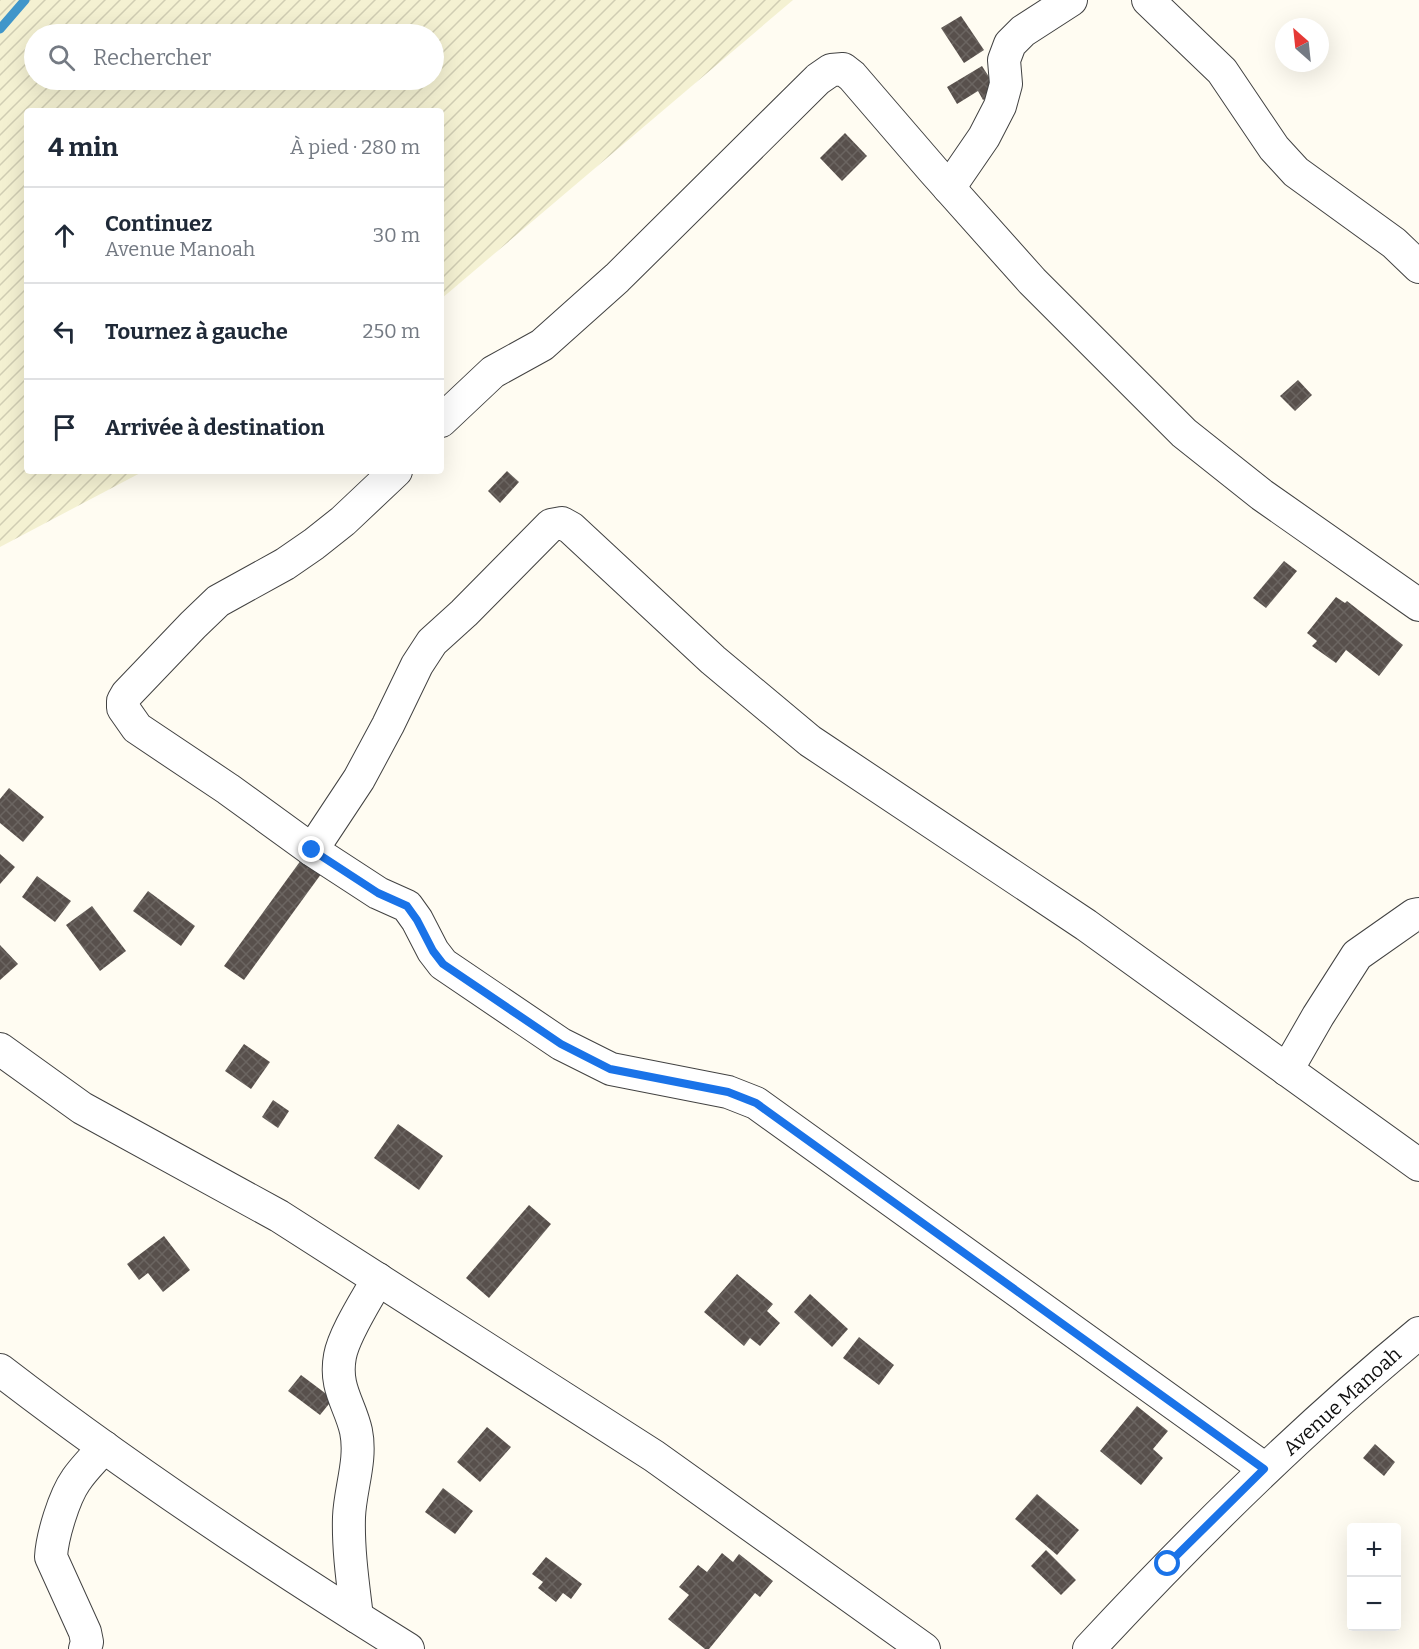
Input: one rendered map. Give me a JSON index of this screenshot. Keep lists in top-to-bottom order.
{
  "streets": {
    "street": ["Avenue Manoah"]
  },
  "north": "top left",
  "page": {
    "search": "Rechercher",
    "heading": ["4 min", "À pied · 280 m"],
    "list": [
      ["Continuez", "Avenue Manoah", "30 m"],
      ["Tournez à gauche", "250 m"],
      "Arrivée à destination"
    ],
    "map_buttons": ["+", "−"]
  }
}
